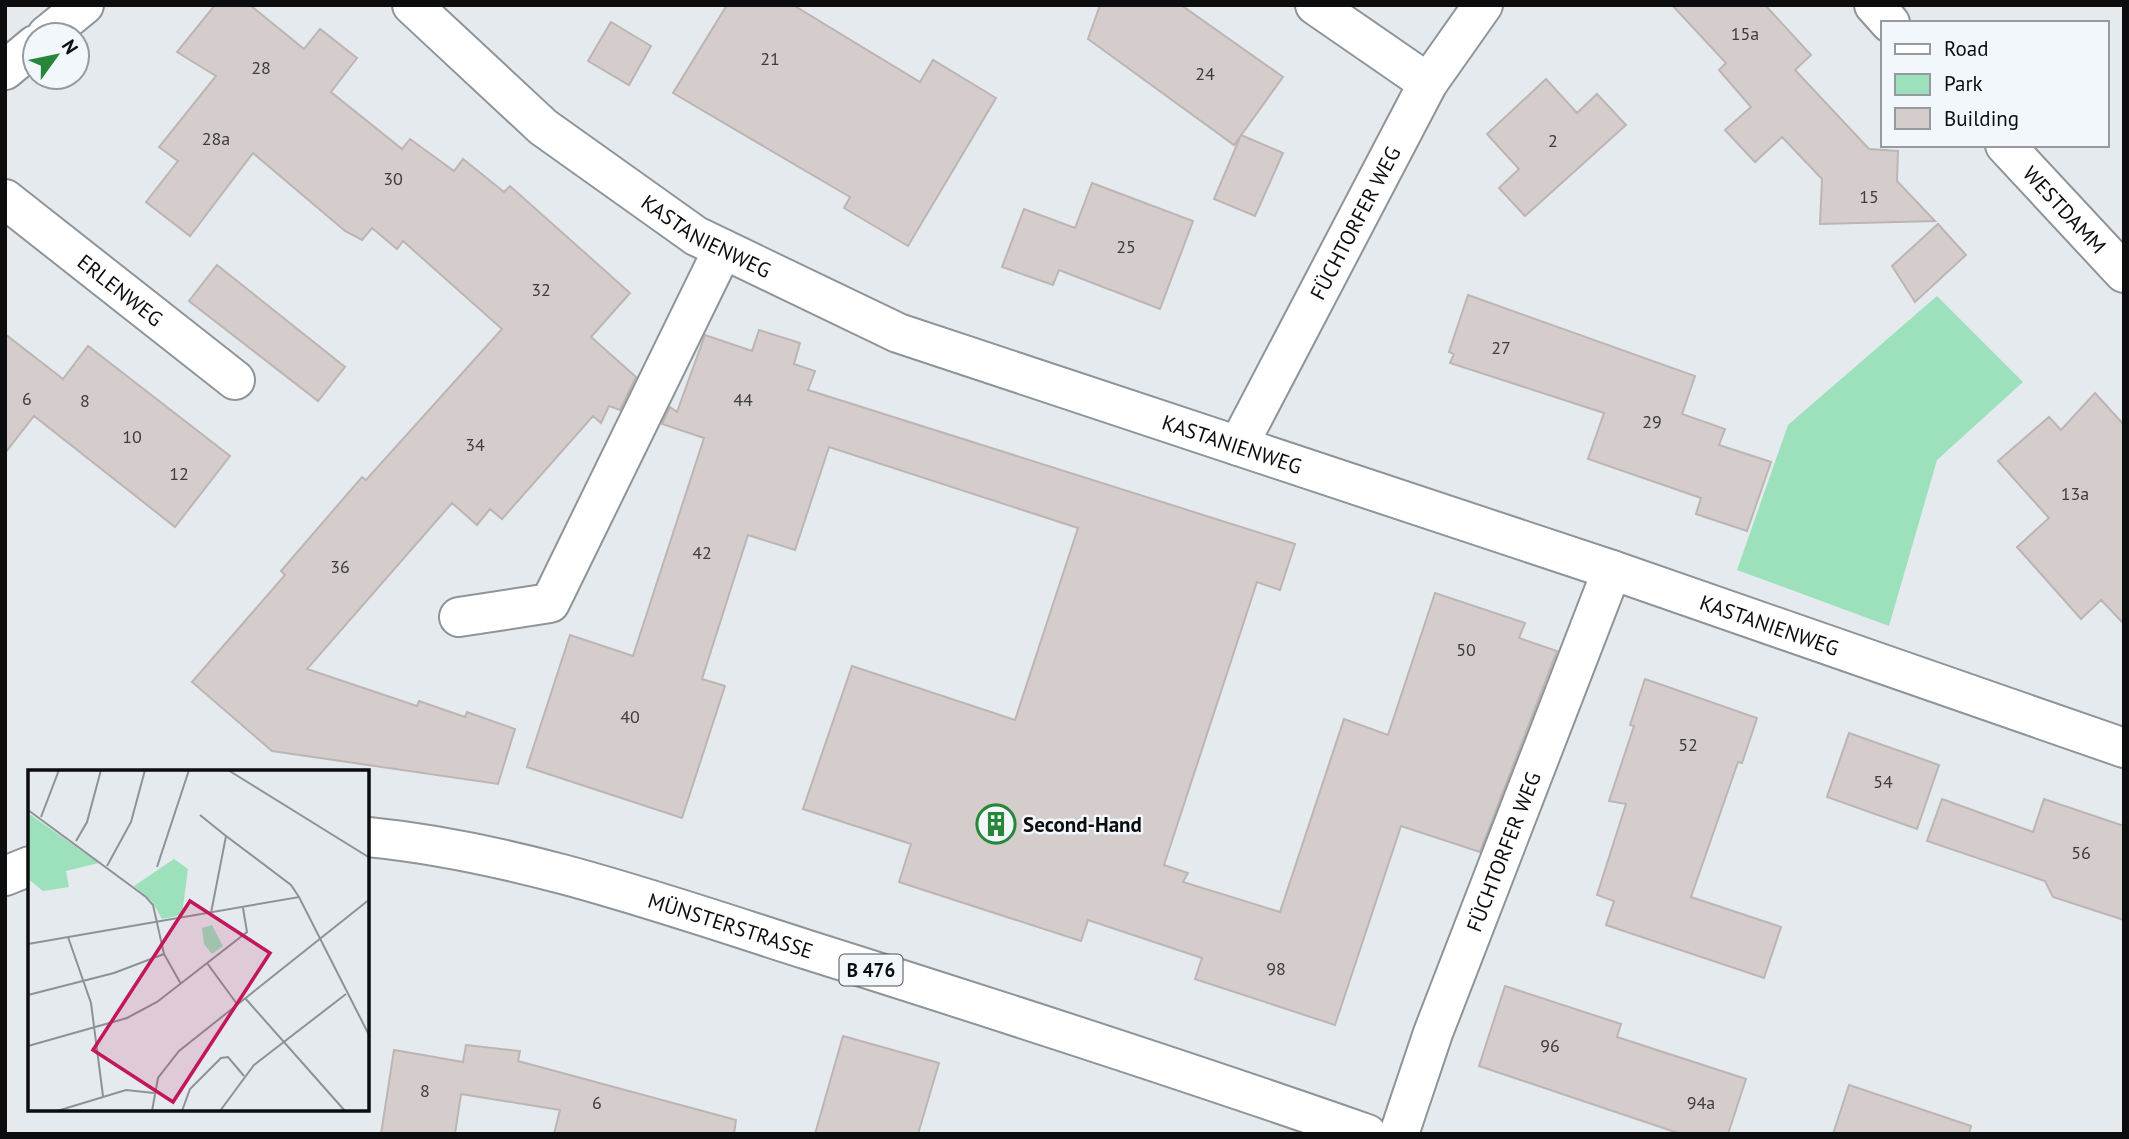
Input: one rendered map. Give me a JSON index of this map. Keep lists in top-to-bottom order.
{
  "streets": {
    "street": [
      "WESTDAMM",
      "FÜCHTORFER WEG",
      "KASTANIENWEG",
      "ERLENWEG",
      "MÜNSTERSTRASSE",
      "B 476"
    ]
  },
  "crossings": [
    ["FÜCHTORFER WEG", "KASTANIENWEG"]
  ],
  "places": {
    "building": ["Second-Hand"]
  },
  "house_numbers": [
    "15a",
    "21",
    "28",
    "24",
    "28a",
    "2",
    "30",
    "15",
    "25",
    "32",
    "27",
    "6",
    "44",
    "8",
    "29",
    "10",
    "34",
    "12",
    "13a",
    "42",
    "36",
    "50",
    "40",
    "52",
    "54",
    "56",
    "98",
    "96",
    "8",
    "6",
    "94a"
  ],
  "legend": ["Road", "Park", "Building"],
  "north": "top right"
}
